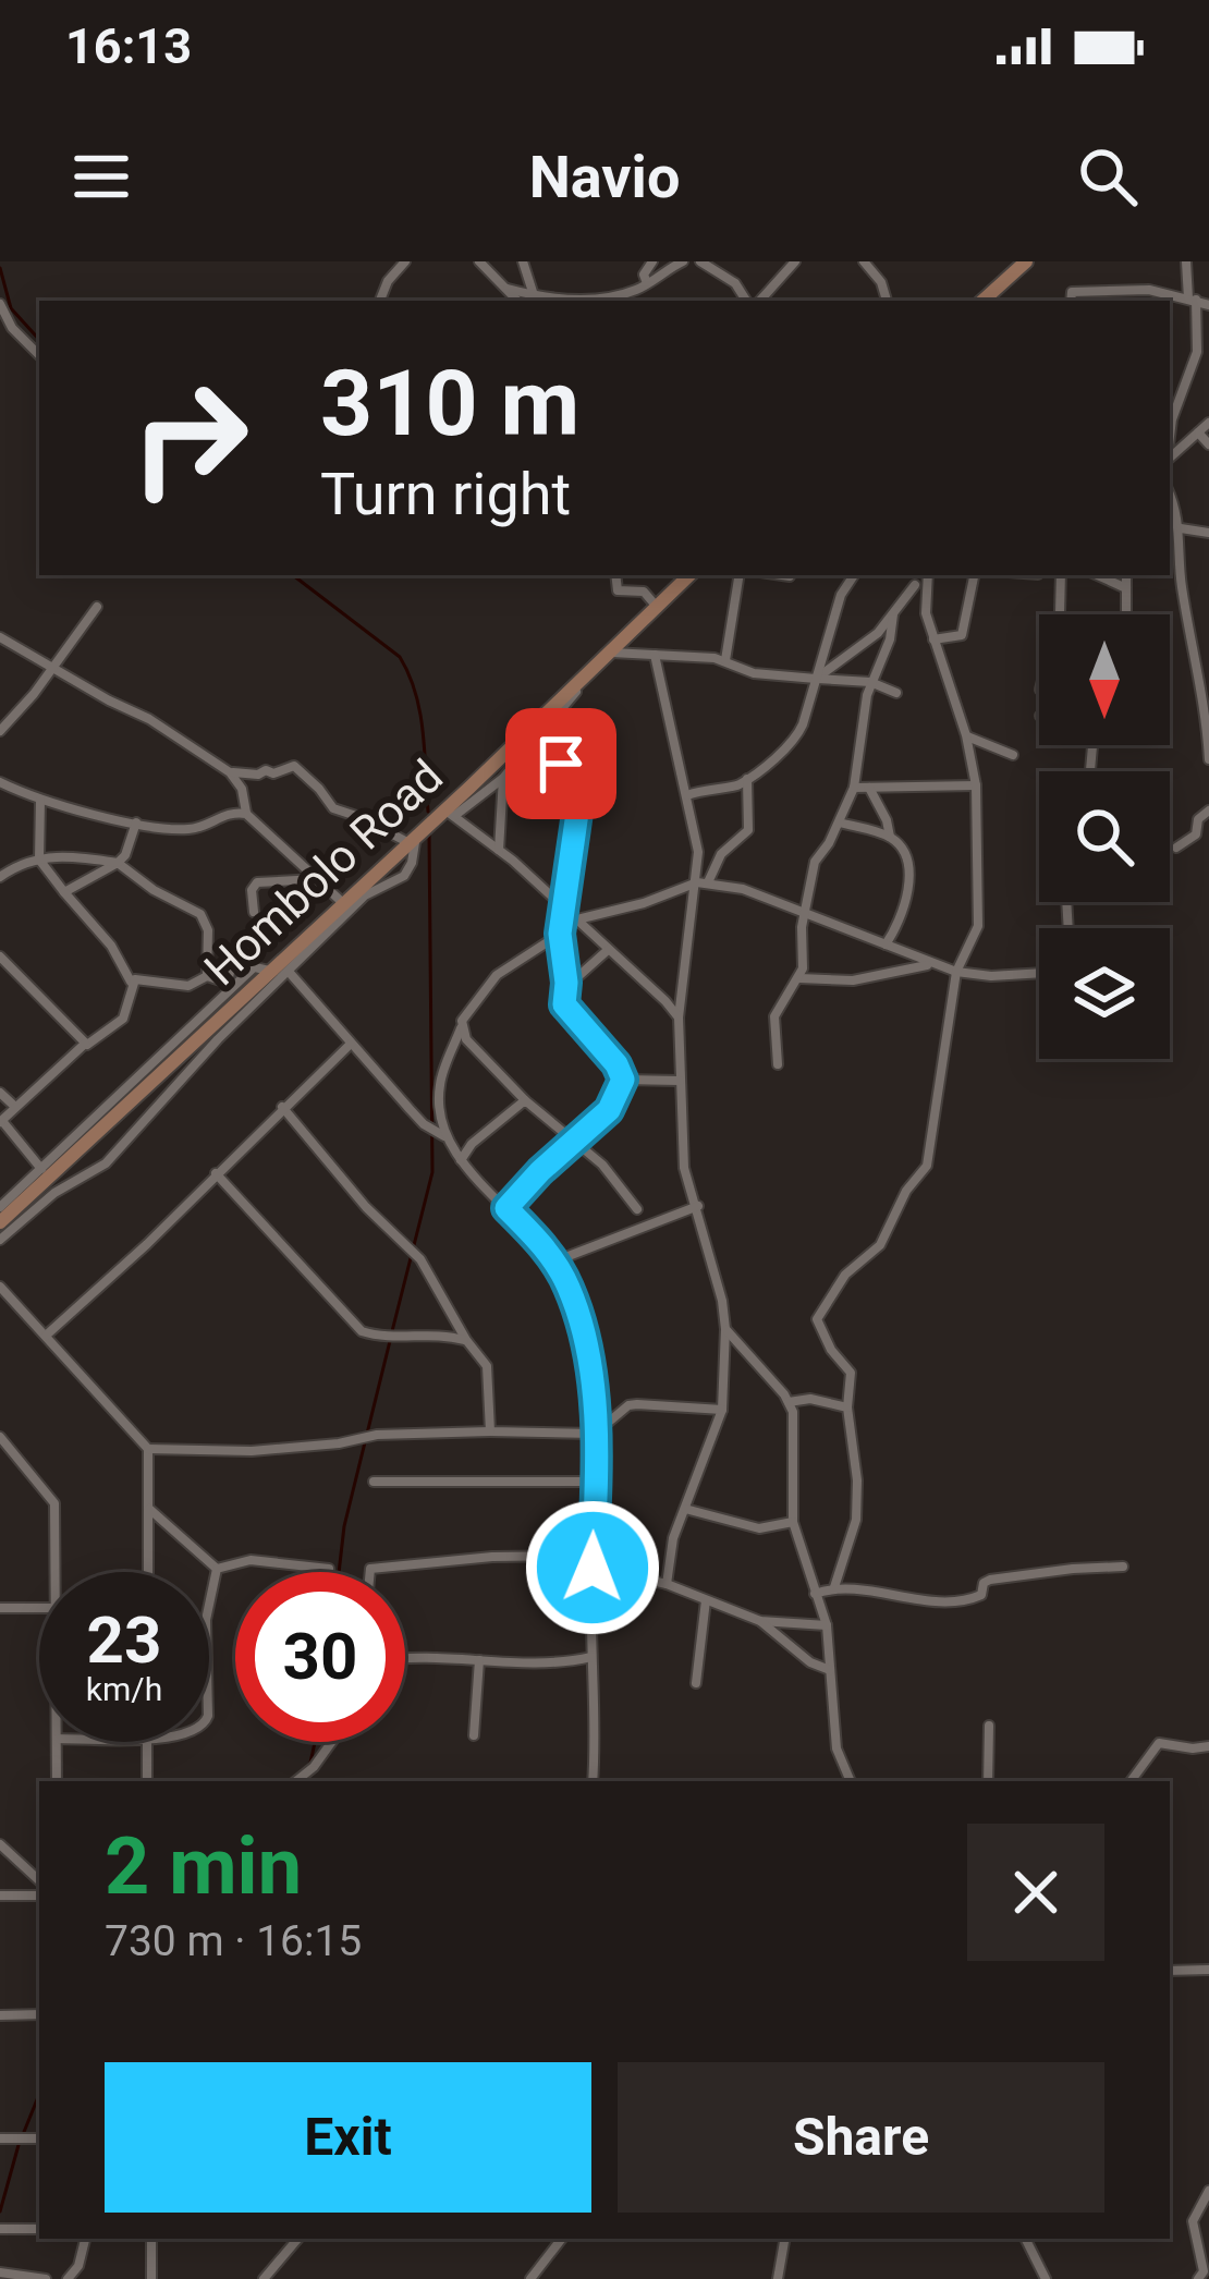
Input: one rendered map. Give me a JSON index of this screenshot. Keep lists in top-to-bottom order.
{
  "streets": {
    "street": ["Hombolo Road"]
  },
  "north": "bottom",
  "page": {
    "status": "16:13",
    "header": "Navio",
    "turn": ["310 m", "Turn right"],
    "speed": "23 km/h",
    "limit": "30",
    "heading": ["2 min", "730 m · 16:15"],
    "buttons": ["Exit", "Share"]
  }
}
